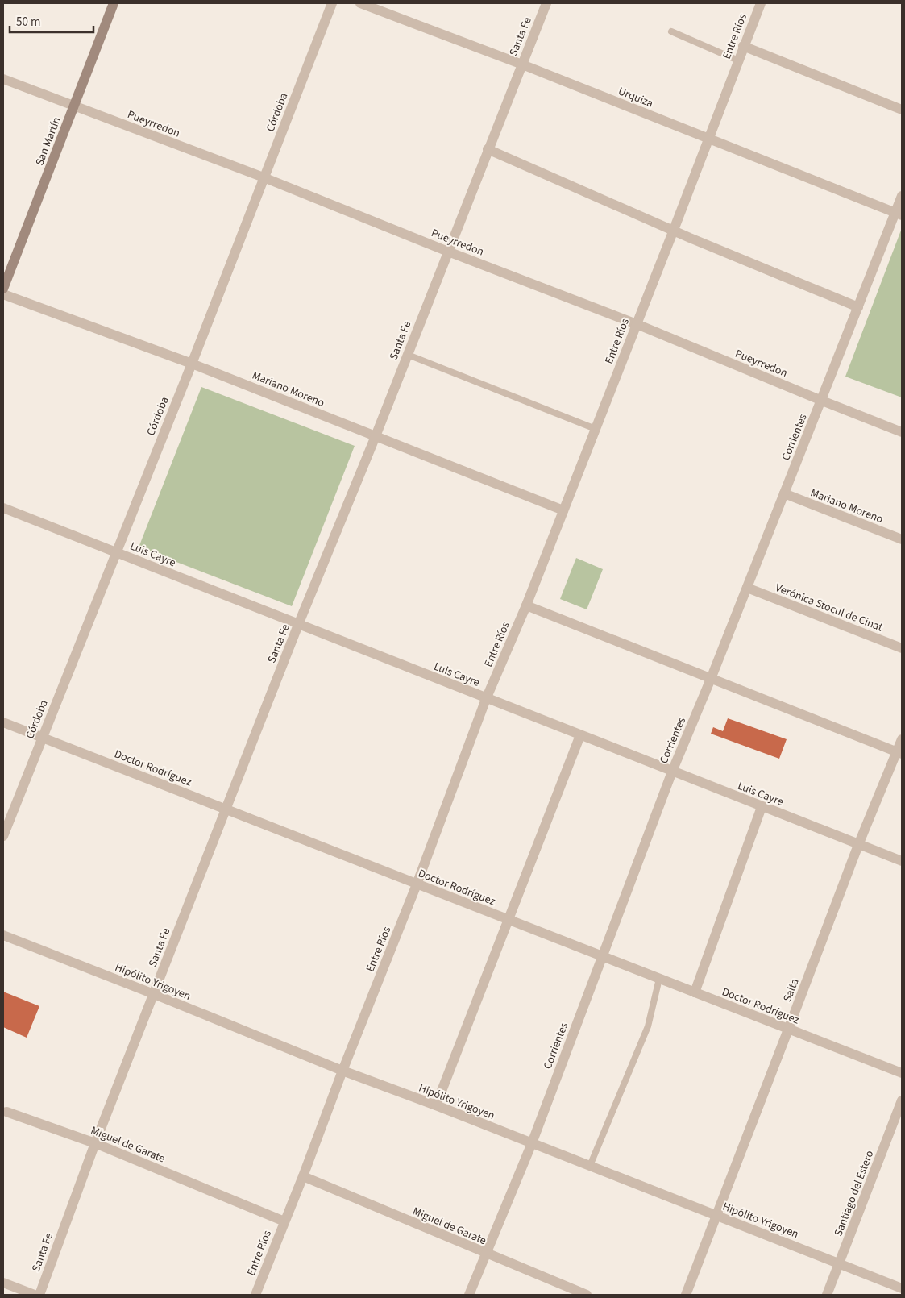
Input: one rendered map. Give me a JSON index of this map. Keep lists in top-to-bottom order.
{
  "streets": {
    "street": [
      "Santa Fe",
      "Entre Ríos",
      "Urquiza",
      "Córdoba",
      "Pueyrredon",
      "San Martín",
      "Mariano Moreno",
      "Corrientes",
      "Luis Cayre",
      "Verónica Stocul de Cinat",
      "Doctor Rodríguez",
      "Hipólito Yrigoyen",
      "Salta",
      "Miguel de Garate",
      "Santiago del Estero"
    ]
  },
  "crossings": [
    ["Santa Fe", "Urquiza"],
    ["Santa Fe", "Pueyrredon"],
    ["Santa Fe", "Mariano Moreno"],
    ["Santa Fe", "Luis Cayre"],
    ["Santa Fe", "Doctor Rodríguez"],
    ["Santa Fe", "Hipólito Yrigoyen"],
    ["Santa Fe", "Miguel de Garate"],
    ["Entre Ríos", "Urquiza"],
    ["Entre Ríos", "Pueyrredon"],
    ["Entre Ríos", "Mariano Moreno"],
    ["Entre Ríos", "Luis Cayre"],
    ["Entre Ríos", "Doctor Rodríguez"],
    ["Entre Ríos", "Hipólito Yrigoyen"],
    ["Entre Ríos", "Miguel de Garate"],
    ["Urquiza", "Corrientes"],
    ["Córdoba", "Pueyrredon"],
    ["Córdoba", "Mariano Moreno"],
    ["Córdoba", "Luis Cayre"],
    ["Córdoba", "Doctor Rodríguez"],
    ["Pueyrredon", "San Martín"],
    ["Pueyrredon", "Corrientes"],
    ["Mariano Moreno", "Corrientes"],
    ["Corrientes", "Luis Cayre"],
    ["Corrientes", "Verónica Stocul de Cinat"],
    ["Corrientes", "Doctor Rodríguez"],
    ["Corrientes", "Hipólito Yrigoyen"],
    ["Corrientes", "Miguel de Garate"],
    ["Luis Cayre", "Salta"],
    ["Doctor Rodríguez", "Salta"],
    ["Hipólito Yrigoyen", "Salta"],
    ["Hipólito Yrigoyen", "Santiago del Estero"]
  ],
  "scale_bar": "50 m"
}
